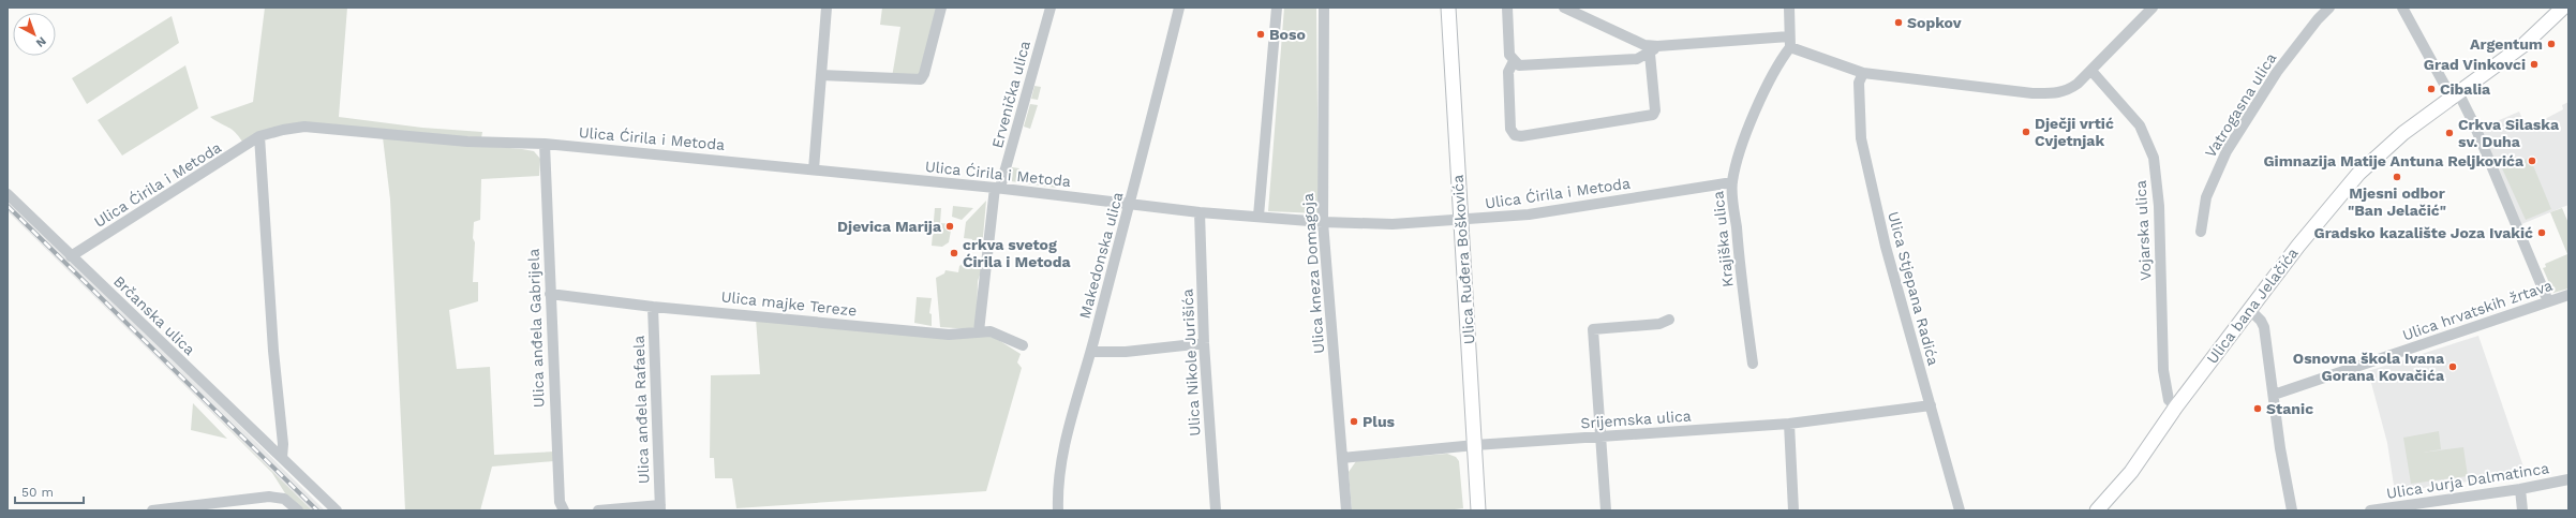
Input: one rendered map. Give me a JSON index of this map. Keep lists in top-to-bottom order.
{
  "streets": {
    "main road": ["Ulica Ruđera Boškovića", "Ulica bana Jelačića"],
    "street": [
      "Ervenička ulica",
      "Vatrogasna ulica",
      "Ulica Ćirila i Metoda",
      "Vojarska ulica",
      "Krajiška ulica",
      "Makedonska ulica",
      "Ulica kneza Domagoja",
      "Ulica Stjepana Radića",
      "Ulica majke Tereze",
      "Ulica hrvatskih žrtava",
      "Brčanska ulica",
      "Ulica anđela Gabrijela",
      "Ulica Nikole Jurišića",
      "Ulica anđela Rafaela",
      "Srijemska ulica",
      "Ulica Jurja Dalmatinca"
    ]
  },
  "crossings": [
    ["Ervenička ulica", "Ulica Ćirila i Metoda"],
    ["Ervenička ulica", "Ulica majke Tereze"],
    ["Ulica Ćirila i Metoda", "Krajiška ulica"],
    ["Ulica Ćirila i Metoda", "Makedonska ulica"],
    ["Ulica Ćirila i Metoda", "Ulica Ruđera Boškovića"],
    ["Ulica Ćirila i Metoda", "Ulica kneza Domagoja"],
    ["Ulica Ćirila i Metoda", "Brčanska ulica"],
    ["Ulica Ćirila i Metoda", "Ulica anđela Gabrijela"],
    ["Ulica Ćirila i Metoda", "Ulica Nikole Jurišića"],
    ["Vojarska ulica", "Ulica bana Jelačića"],
    ["Ulica Ruđera Boškovića", "Srijemska ulica"],
    ["Ulica kneza Domagoja", "Srijemska ulica"],
    ["Ulica Stjepana Radića", "Srijemska ulica"],
    ["Ulica majke Tereze", "Ulica anđela Gabrijela"],
    ["Ulica majke Tereze", "Ulica anđela Rafaela"]
  ],
  "places": [
    "Sopkov",
    "Boso",
    "Argentum",
    "Grad Vinkovci",
    "Cibalia",
    "Dječji vrtić Cvjetnjak",
    "Crkva Silaska sv. Duha",
    "Gimnazija Matije Antuna Reljkovića",
    "Mjesni odbor \"Ban Jelačić\"",
    "Djevica Marija",
    "Gradsko kazalište Joza Ivakić",
    "crkva svetog Ćirila i Metoda",
    "Osnovna škola Ivana Gorana Kovačića",
    "Stanic",
    "Plus"
  ],
  "scale_bar": "50 m",
  "north": "bottom right"
}
